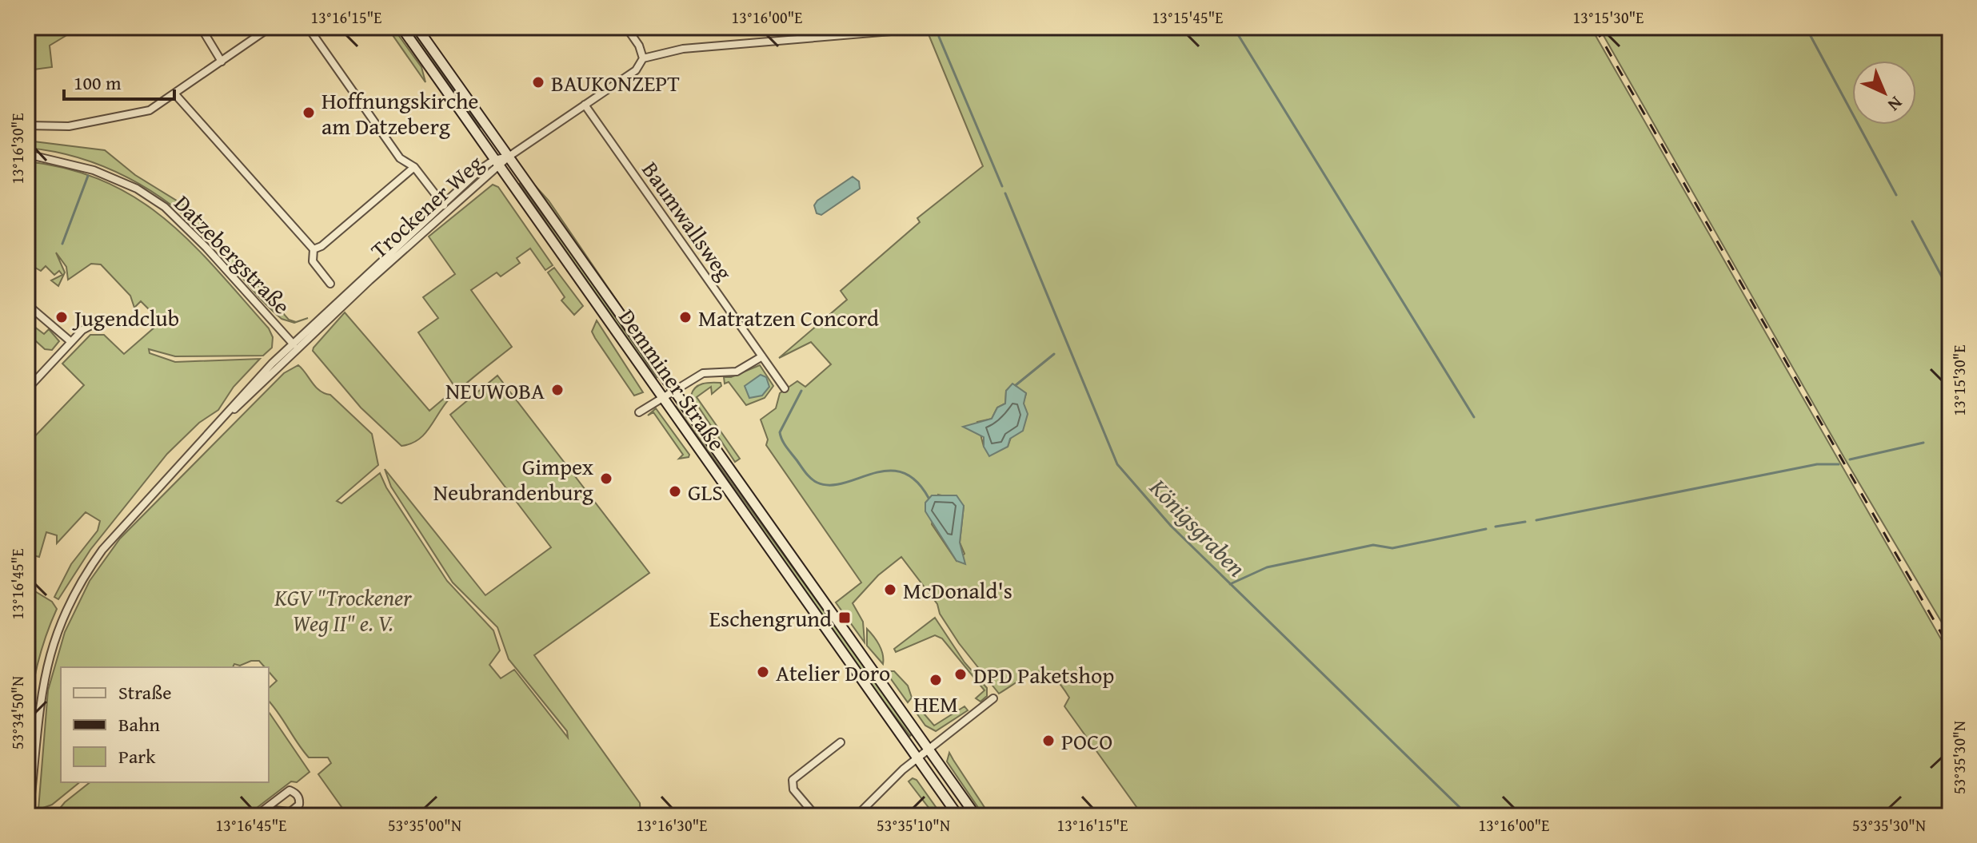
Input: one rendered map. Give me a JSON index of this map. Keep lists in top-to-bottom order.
{
  "streets": {
    "main road": ["Demminer Straße"],
    "street": ["Trockener Weg", "Baumwallsweg", "Datzebergstraße"]
  },
  "crossings": [
    ["Trockener Weg", "Datzebergstraße"],
    ["Trockener Weg", "Demminer Straße"]
  ],
  "water": ["Königsgraben"],
  "parks": ["KGV \"Trockener Weg II\" e. V."],
  "places": {
    "other": [
      "BAUKONZEPT",
      "Hoffnungskirche am Datzeberg",
      "Jugendclub",
      "Matratzen Concord",
      "NEUWOBA",
      "Gimpex Neubrandenburg",
      "GLS",
      "McDonald's",
      "Atelier Doro",
      "DPD Paketshop",
      "HEM",
      "POCO"
    ],
    "transit": ["Eschengrund"]
  },
  "legend": ["Straße", "Bahn", "Park"],
  "scale_bar": "100 m",
  "north": "bottom right",
  "coordinates": [
    "13°16'15\"E",
    "13°16'00\"E",
    "13°15'45\"E",
    "13°15'30\"E",
    "13°16'30\"E",
    "13°16'45\"E",
    "53°34'50\"N",
    "53°35'30\"N",
    "53°35'00\"N",
    "53°35'10\"N"
  ]
}
